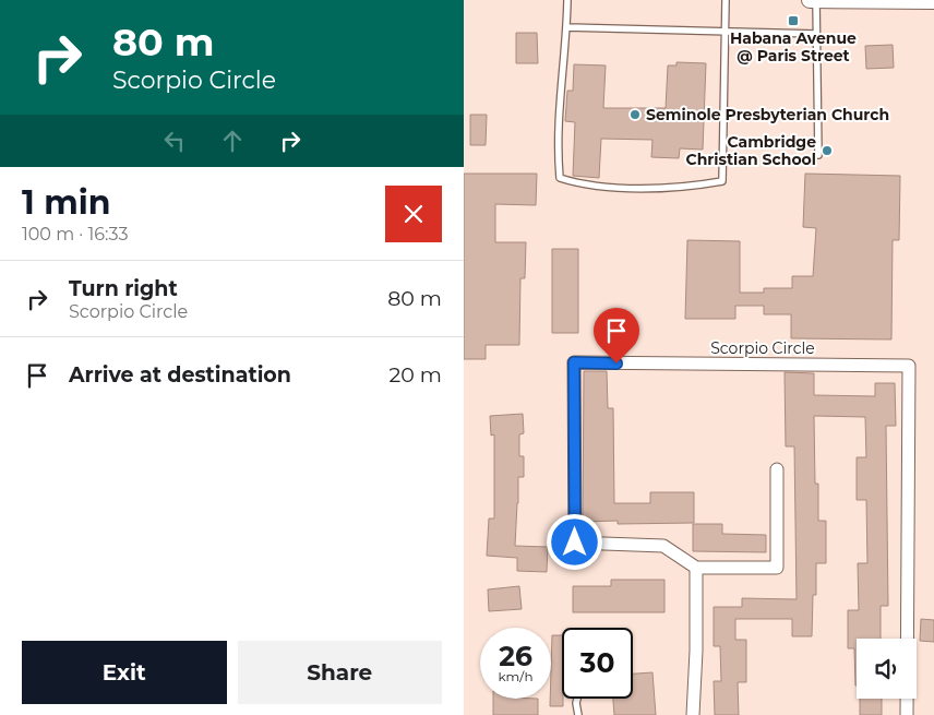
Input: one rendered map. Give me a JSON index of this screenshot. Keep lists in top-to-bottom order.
{
  "streets": {
    "street": ["Scorpio Circle"]
  },
  "places": {
    "transit": ["Habana Avenue @ Paris Street"],
    "other": ["Seminole Presbyterian Church", "Cambridge Christian School"]
  },
  "page": {
    "turn": ["80 m", "Scorpio Circle"],
    "heading": ["1 min", "100 m · 16:33"],
    "list": [
      {
        "name": "Turn right",
        "note": "Scorpio Circle",
        "value": "80 m"
      },
      {
        "name": "Arrive at destination",
        "value": "20 m"
      }
    ],
    "speed": "26 km/h",
    "limit": "30",
    "buttons": ["Exit", "Share"]
  }
}
